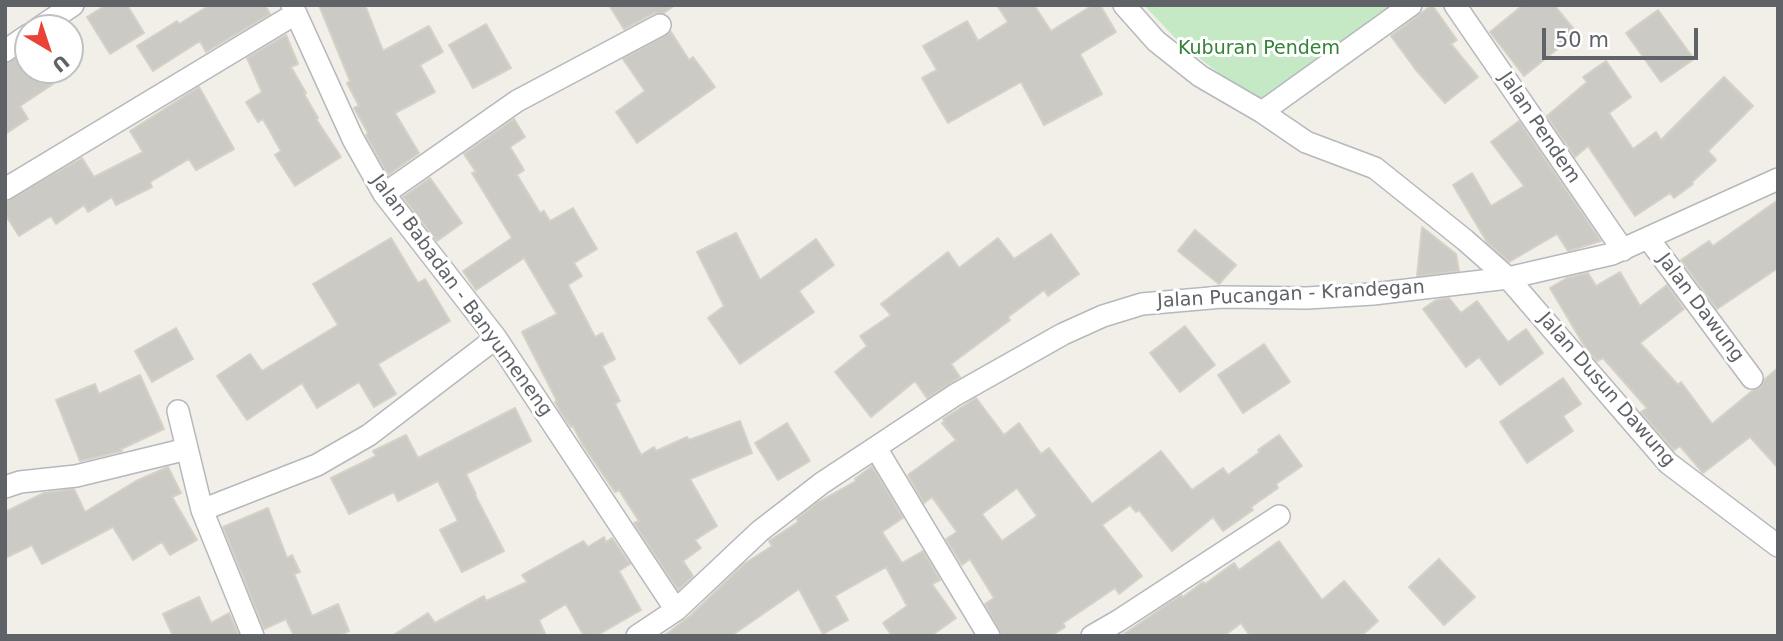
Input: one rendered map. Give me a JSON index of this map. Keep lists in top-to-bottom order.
{
  "streets": {
    "street": [
      "Jalan Pendem",
      "Jalan Pucangan - Krandegan",
      "Jalan Babadan - Banyumeneng",
      "Jalan Dawung",
      "Jalan Dusun Dawung"
    ]
  },
  "crossings": [
    ["Jalan Pendem", "Jalan Pucangan - Krandegan"],
    ["Jalan Pucangan - Krandegan", "Jalan Babadan - Banyumeneng"],
    ["Jalan Pucangan - Krandegan", "Jalan Dawung"],
    ["Jalan Pucangan - Krandegan", "Jalan Dusun Dawung"]
  ],
  "parks": ["Kuburan Pendem"],
  "scale_bar": "50 m",
  "north": "bottom right"
}
